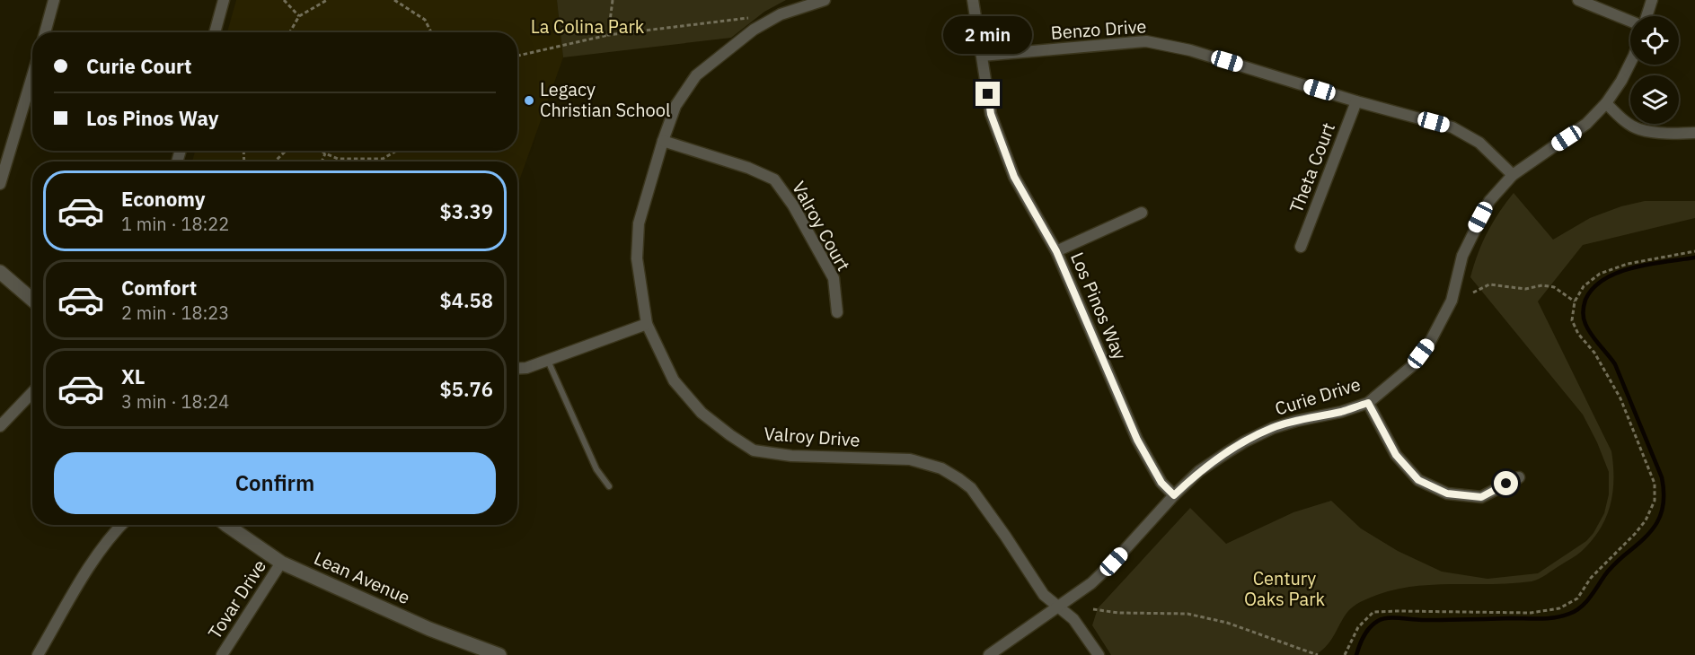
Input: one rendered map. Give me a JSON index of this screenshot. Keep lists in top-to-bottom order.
{
  "streets": {
    "street": [
      "Benzo Drive",
      "Theta Court",
      "Valroy Court",
      "Los Pinos Way",
      "Curie Drive",
      "Valroy Drive",
      "Lean Avenue",
      "Tovar Drive"
    ]
  },
  "crossings": [
    ["Benzo Drive", "Theta Court"],
    ["Benzo Drive", "Los Pinos Way"],
    ["Benzo Drive", "Curie Drive"],
    ["Valroy Court", "Valroy Drive"],
    ["Los Pinos Way", "Curie Drive"],
    ["Curie Drive", "Valroy Drive"],
    ["Lean Avenue", "Tovar Drive"]
  ],
  "parks": ["La Colina Park", "Century Oaks Park"],
  "places": ["Legacy Christian School"],
  "page": {
    "bubble": "2 min",
    "banner": ["Curie Court", "Los Pinos Way"],
    "list": [
      {
        "name": "Economy",
        "note": "1 min · 18:22",
        "value": "$3.39"
      },
      {
        "name": "Comfort",
        "note": "2 min · 18:23",
        "value": "$4.58"
      },
      {
        "name": "XL",
        "note": "3 min · 18:24",
        "value": "$5.76"
      }
    ],
    "buttons": "Confirm"
  }
}
